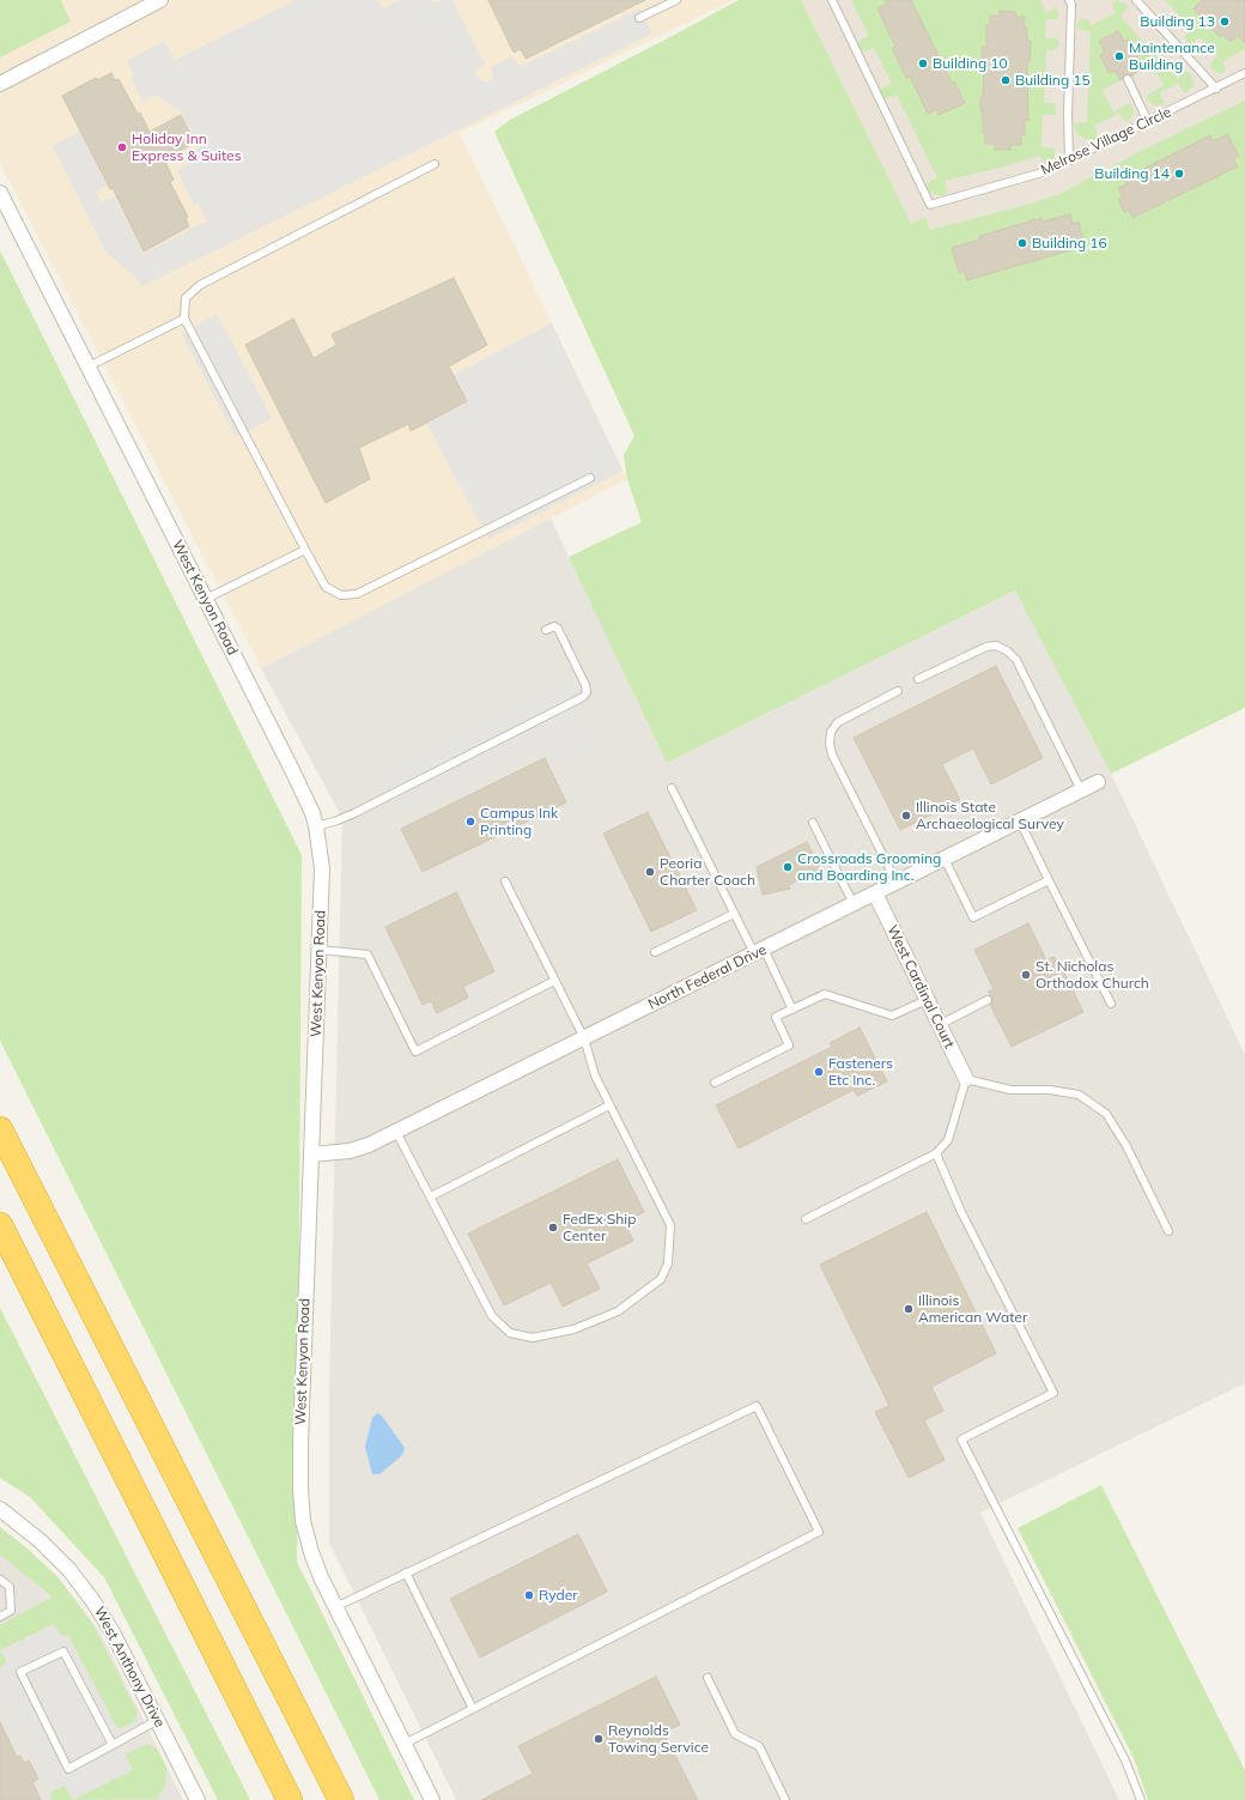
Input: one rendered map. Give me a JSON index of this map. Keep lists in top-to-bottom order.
{
  "streets": {
    "street": [
      "West Kenyon Road",
      "North Federal Drive",
      "West Cardinal Court",
      "West Anthony Drive"
    ],
    "lane": ["Melrose Village Circle"]
  },
  "crossings": [
    ["West Kenyon Road", "North Federal Drive"],
    ["North Federal Drive", "West Cardinal Court"]
  ],
  "places": [
    "Building 13",
    "Maintenance Building",
    "Building 10",
    "Building 15",
    "Holiday Inn Express & Suites",
    "Building 14",
    "Building 16",
    "Illinois State Archaeological Survey",
    "Campus Ink Printing",
    "Crossroads Grooming and Boarding Inc.",
    "Peoria Charter Coach",
    "St. Nicholas Orthodox Church",
    "Fasteners Etc Inc.",
    "FedEx Ship Center",
    "Illinois American Water",
    "Ryder",
    "Reynolds Towing Service"
  ]
}
